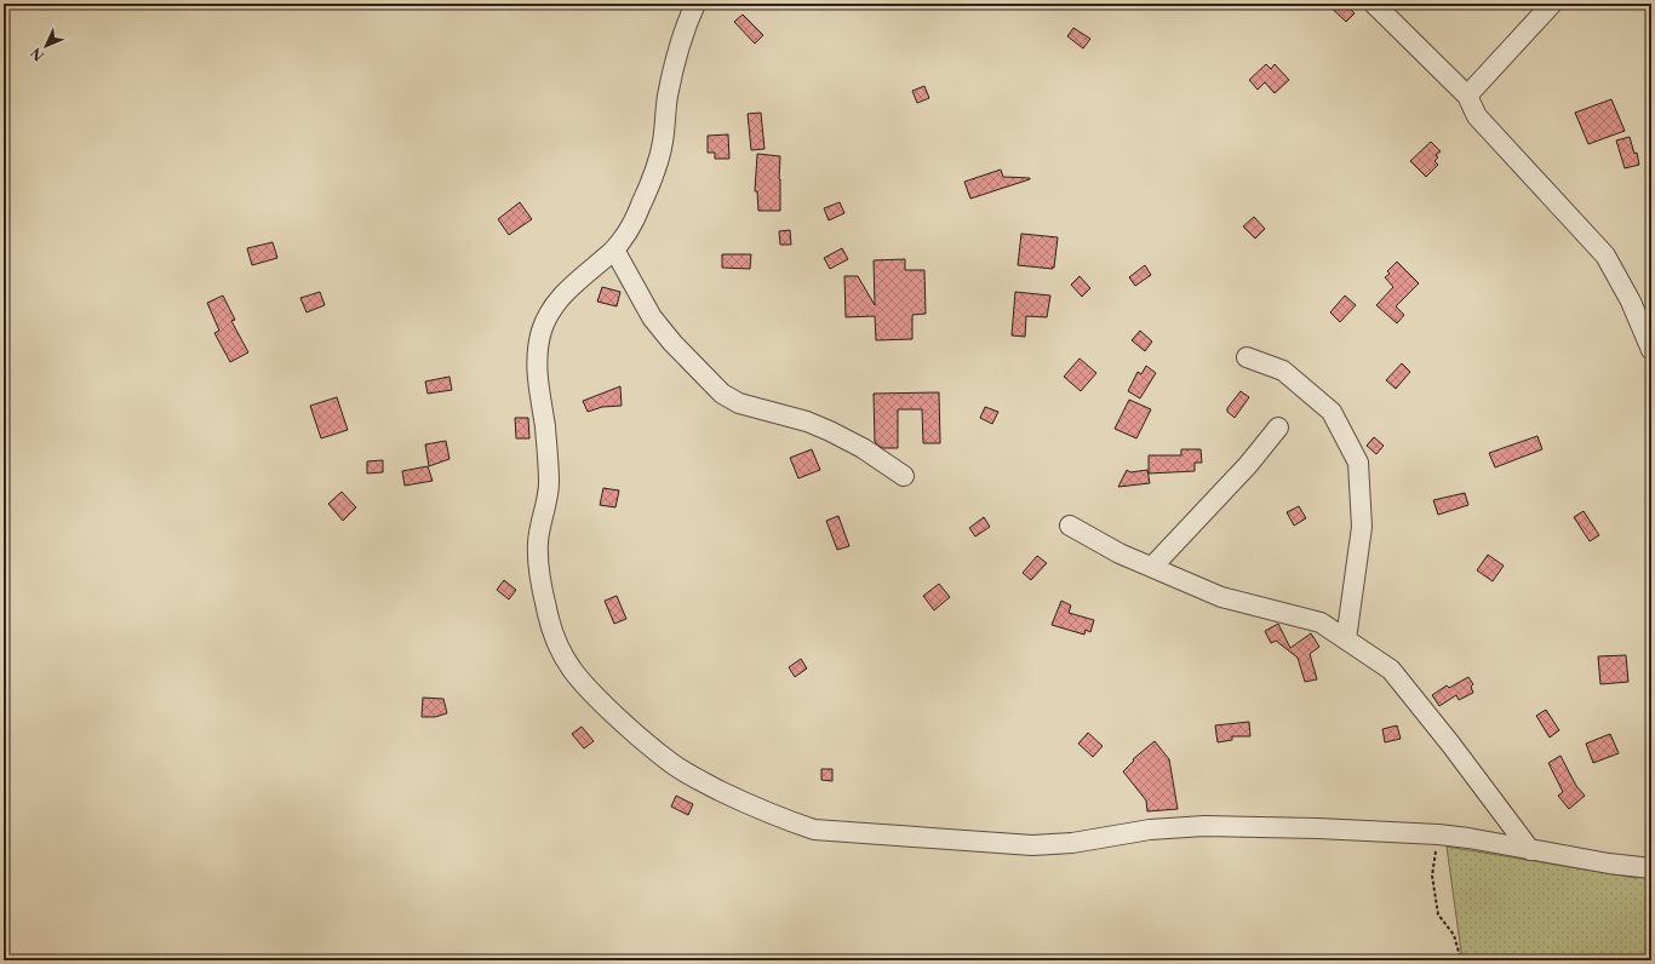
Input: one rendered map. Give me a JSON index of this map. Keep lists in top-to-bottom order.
{
  "north": "bottom left"
}
